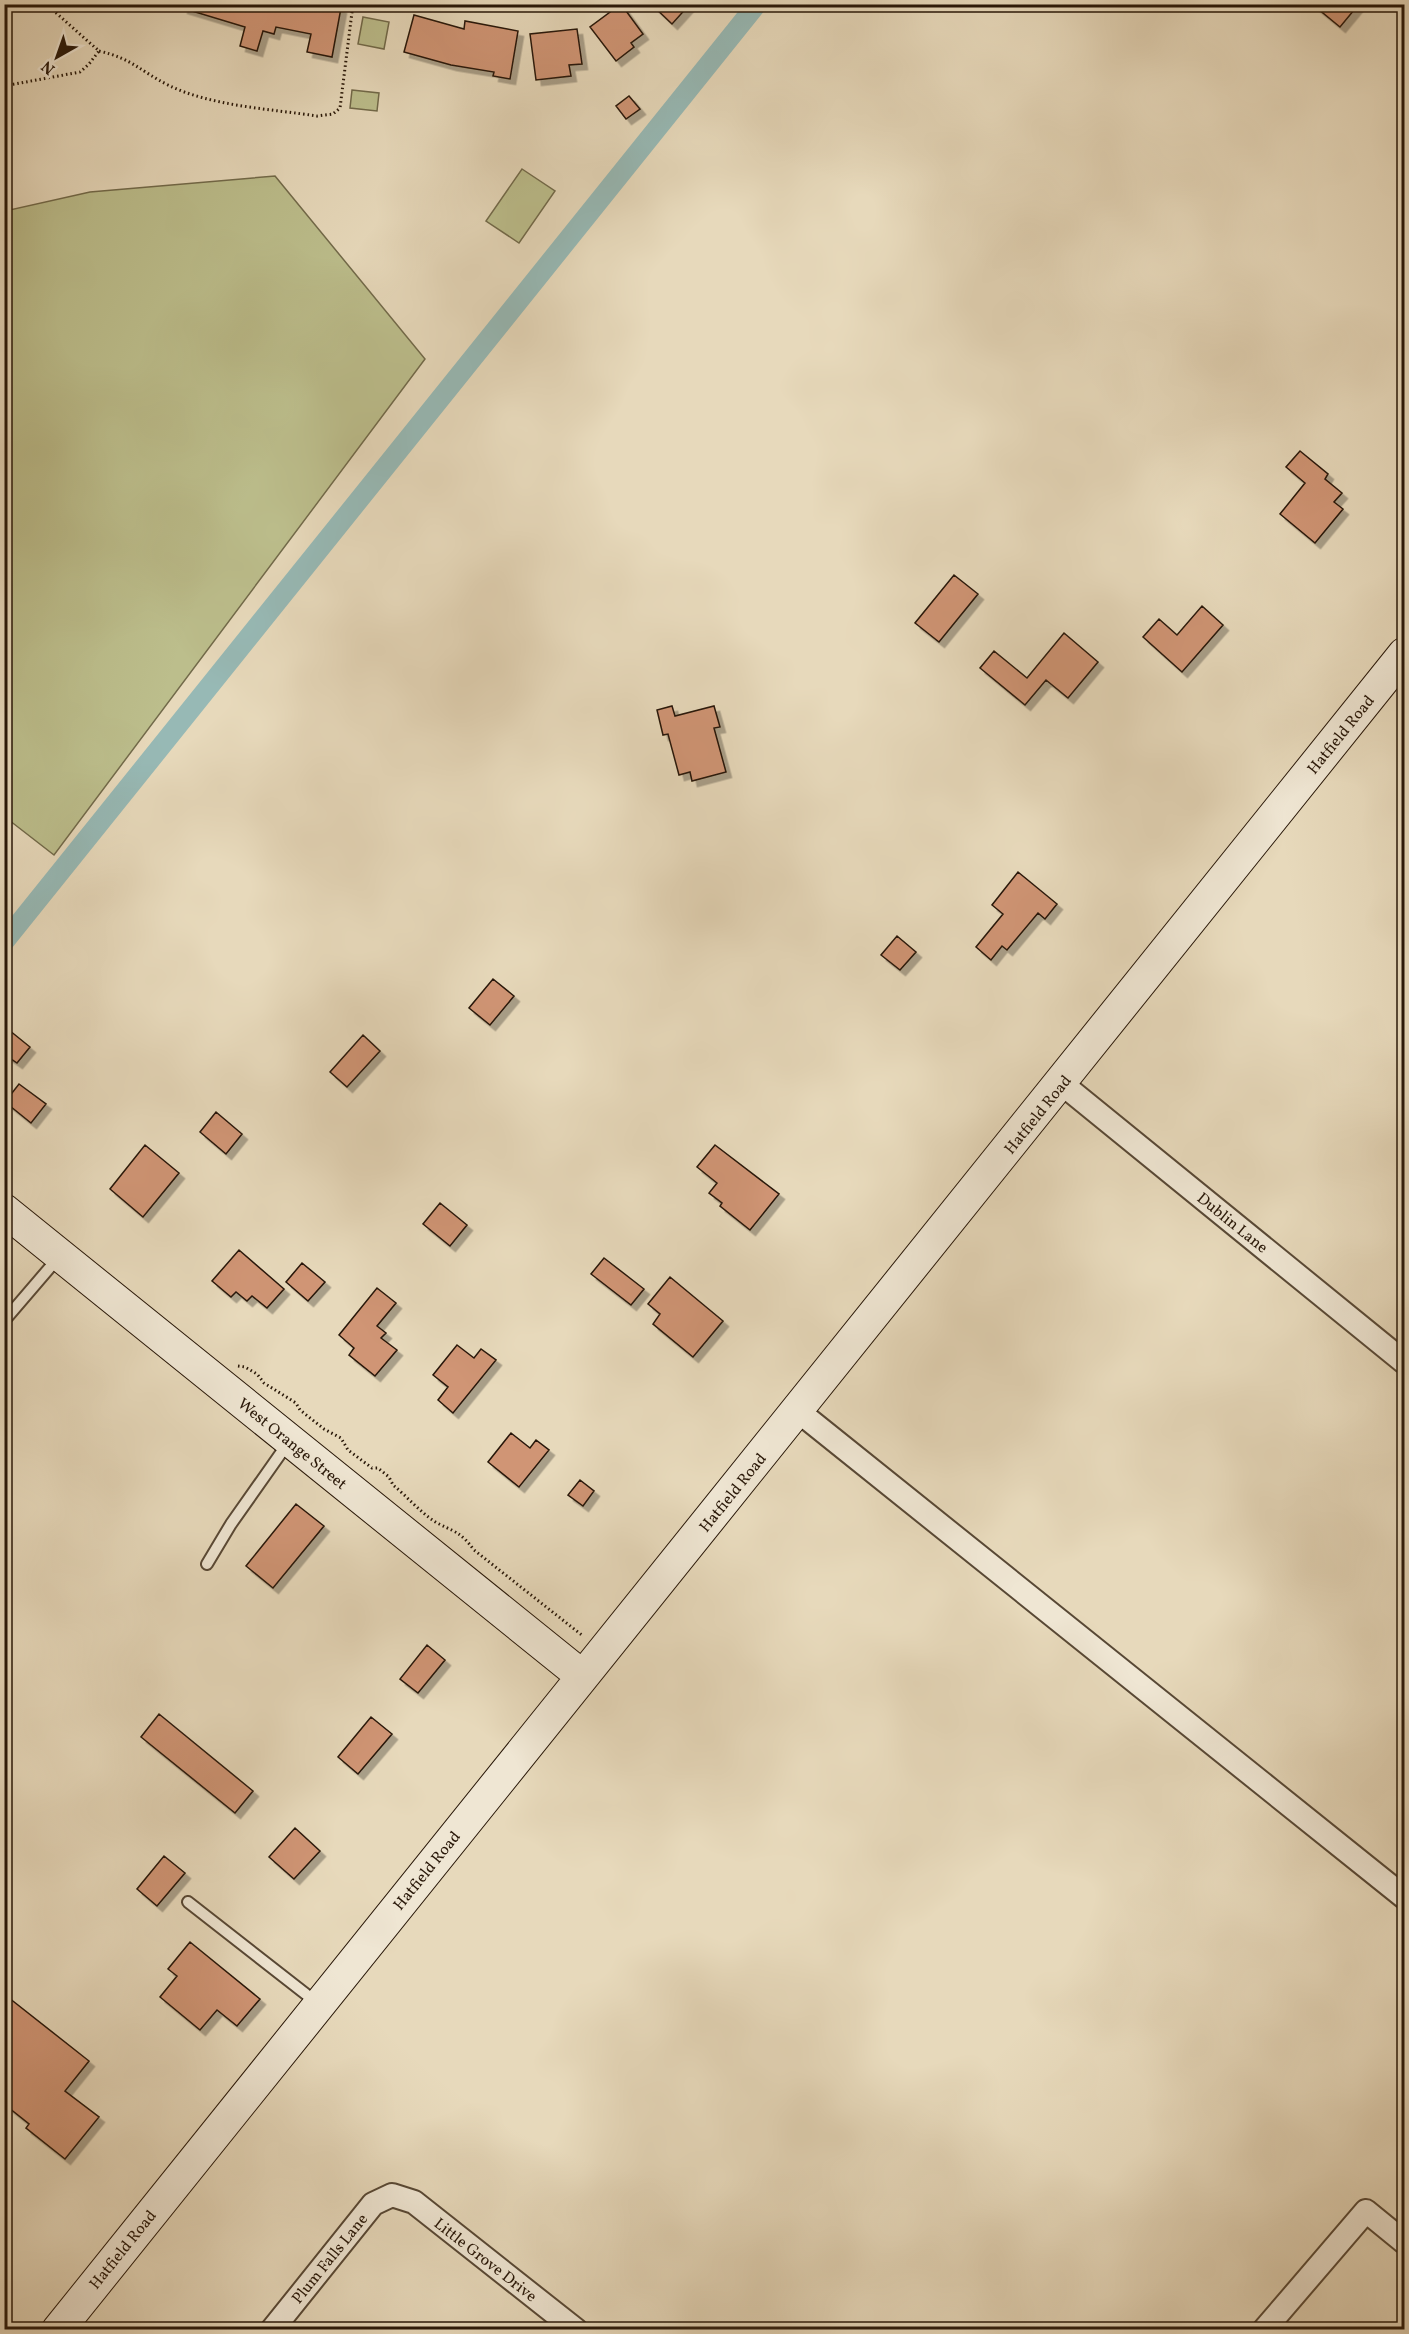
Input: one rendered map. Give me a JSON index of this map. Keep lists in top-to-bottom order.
{
  "streets": {
    "street": [
      "Hatfield Road",
      "Dublin Lane",
      "West Orange Street",
      "Plum Falls Lane",
      "Little Grove Drive"
    ]
  },
  "crossings": [
    ["Hatfield Road", "Dublin Lane"],
    ["Hatfield Road", "West Orange Street"],
    ["Plum Falls Lane", "Little Grove Drive"]
  ],
  "north": "bottom left"
}
